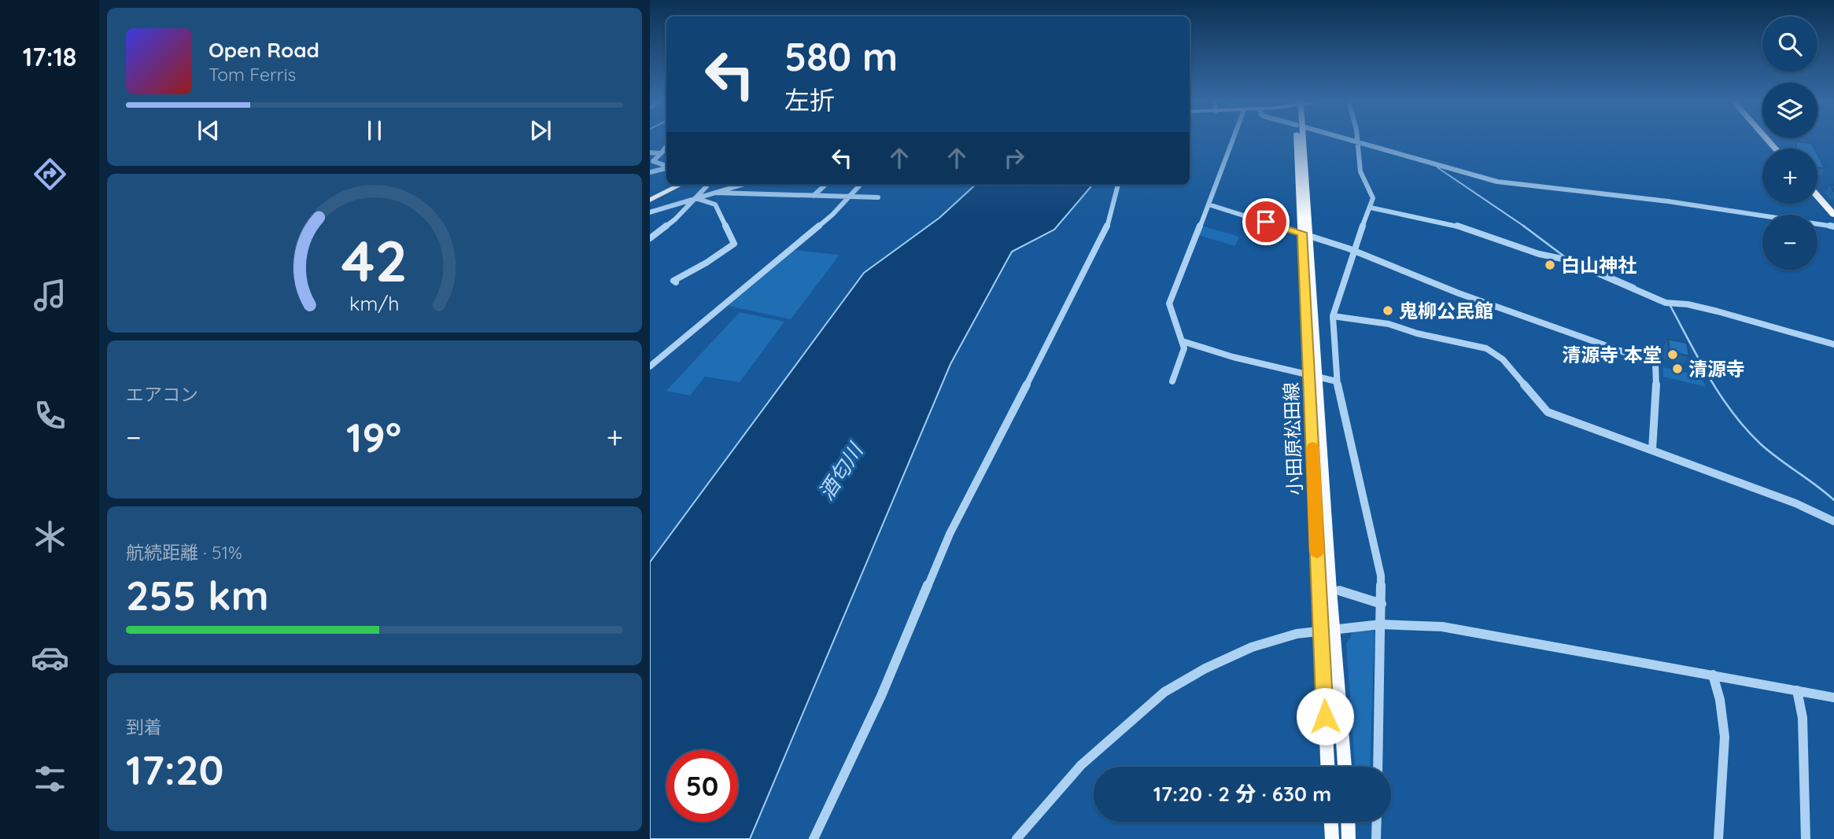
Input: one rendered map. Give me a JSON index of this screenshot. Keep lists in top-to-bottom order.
{
  "streets": {
    "main road": ["小田原松田線"]
  },
  "water": ["酒匂川"],
  "places": [
    "白山神社",
    "鬼柳公民館",
    "清源寺 本堂",
    "清源寺"
  ],
  "page": {
    "tabs": "17:18",
    "map_buttons": ["+", "−"],
    "turn": ["580 m", "左折"],
    "song": ["Open Road", "Tom Ferris"],
    "tile": [
      "エアコン",
      ["航続距離 · 51%", "255 km"],
      ["到着", "17:20"]
    ],
    "heat": ["−", "19°", "+"],
    "limit": "50",
    "trip": "17:20 · 2 分 · 630 m",
    "gauge": ["42", "km/h"]
  }
}
